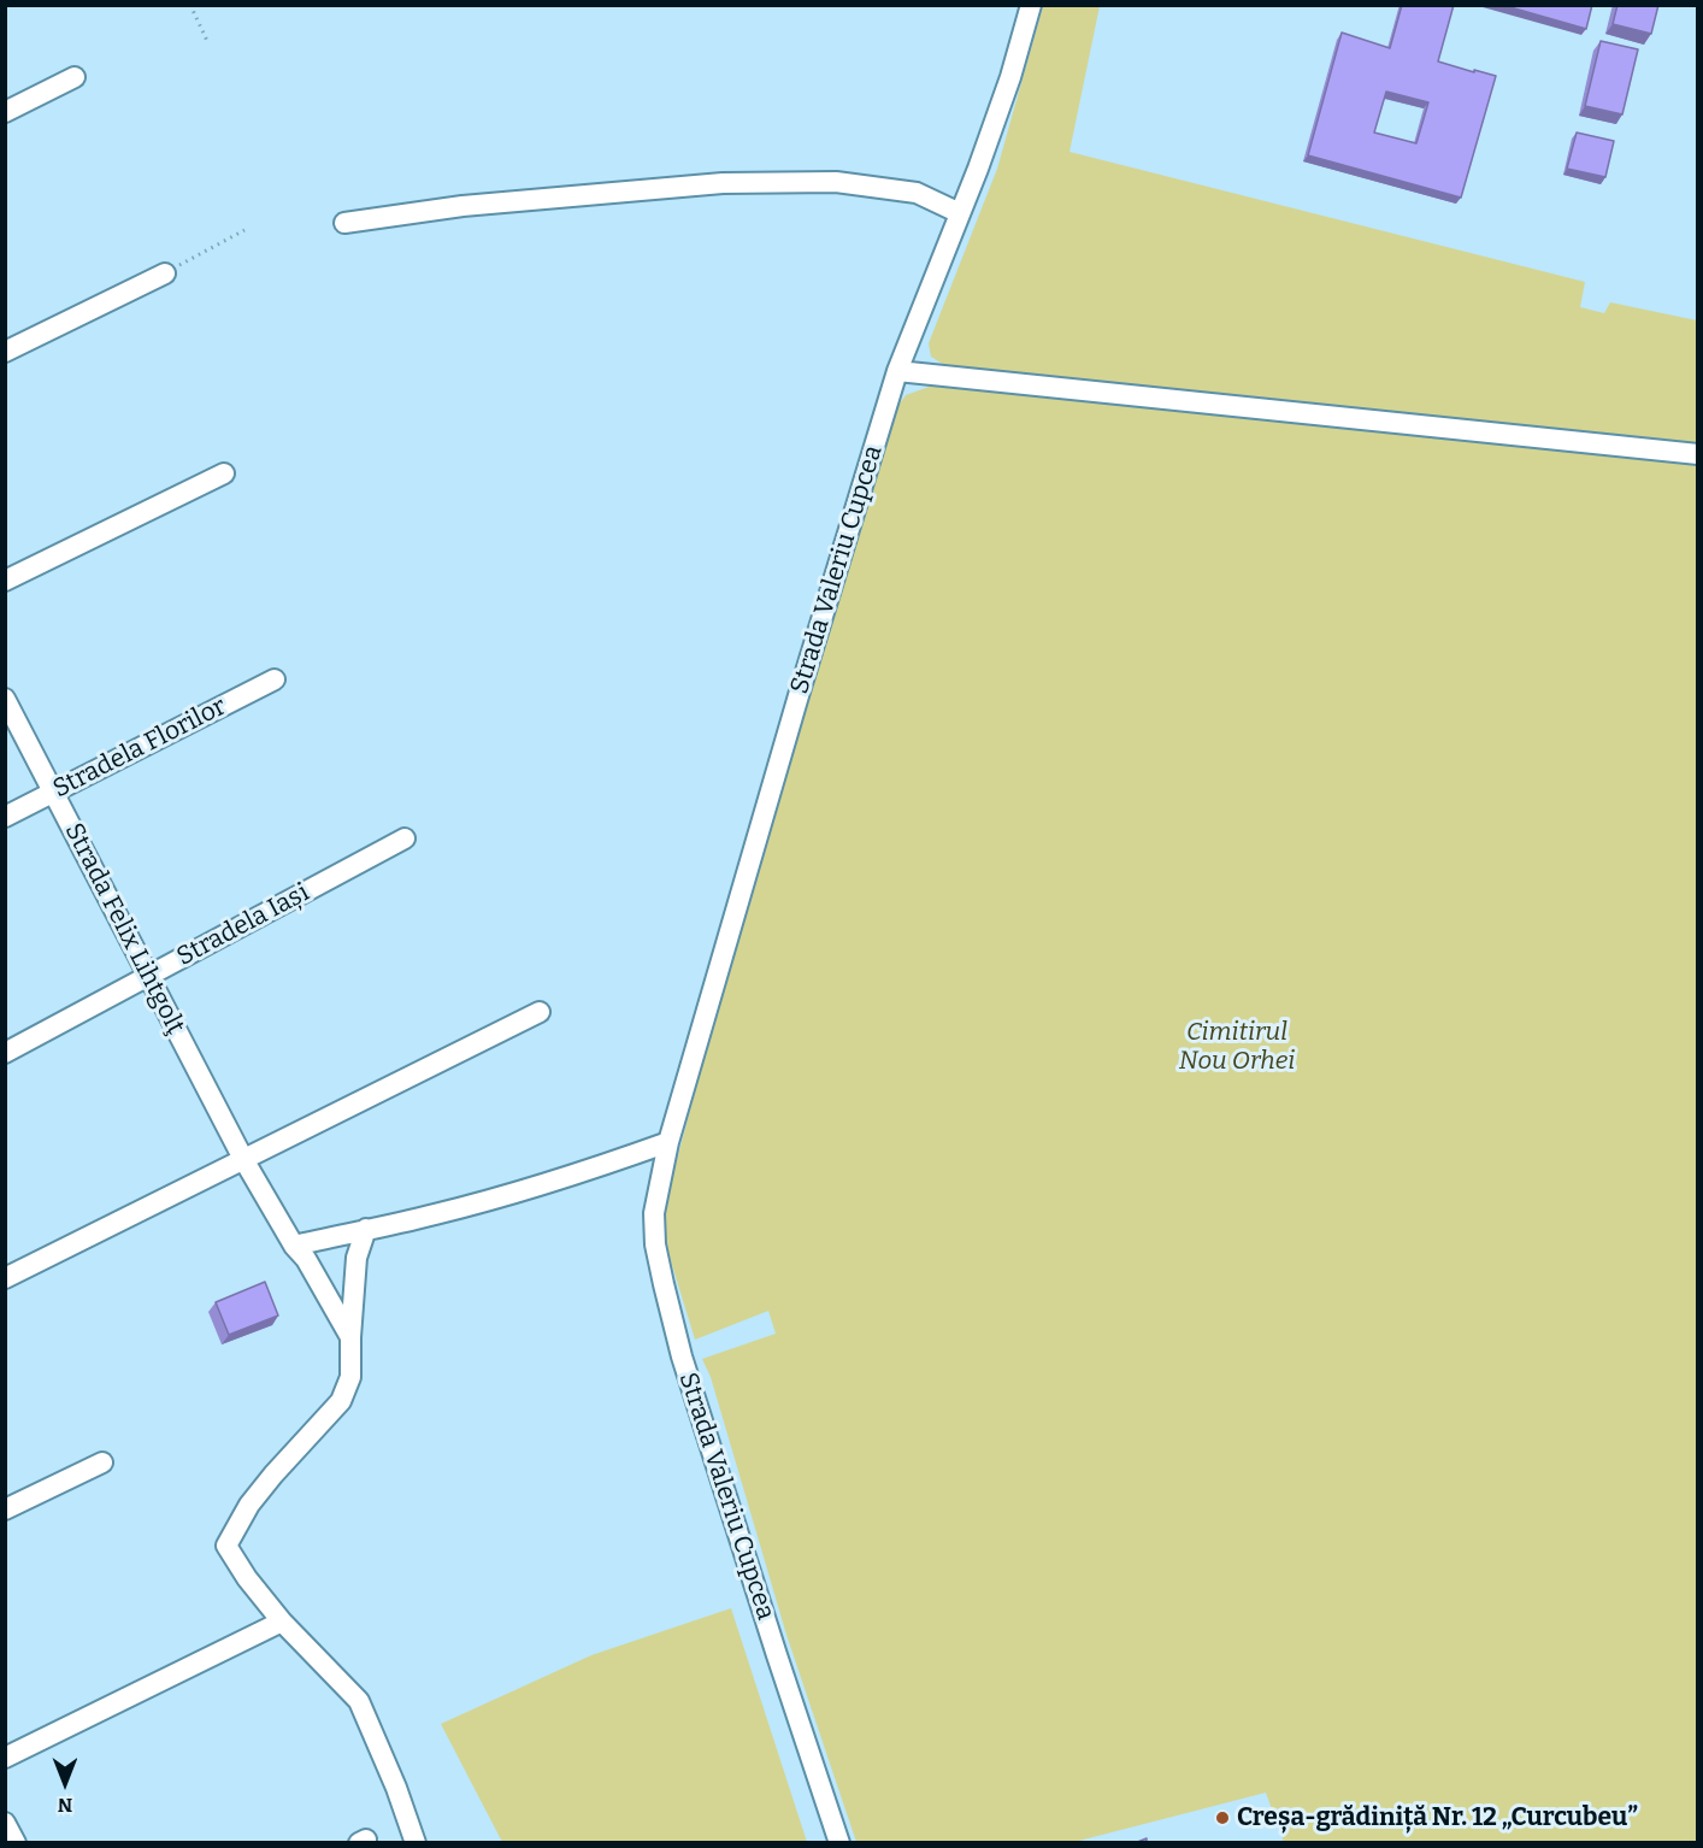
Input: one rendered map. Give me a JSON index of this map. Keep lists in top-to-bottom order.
{
  "streets": {
    "street": [
      "Strada Valeriu Cupcea",
      "Stradela Florilor",
      "Stradela Iași",
      "Strada Felix Lihtgolţ"
    ]
  },
  "crossings": [
    ["Stradela Florilor", "Strada Felix Lihtgolţ"],
    ["Stradela Iași", "Strada Felix Lihtgolţ"]
  ],
  "parks": ["Cimitirul Nou Orhei"],
  "places": ["Creșa-grădiniță Nr. 12 „Curcubeu”"],
  "north": "bottom"
}
